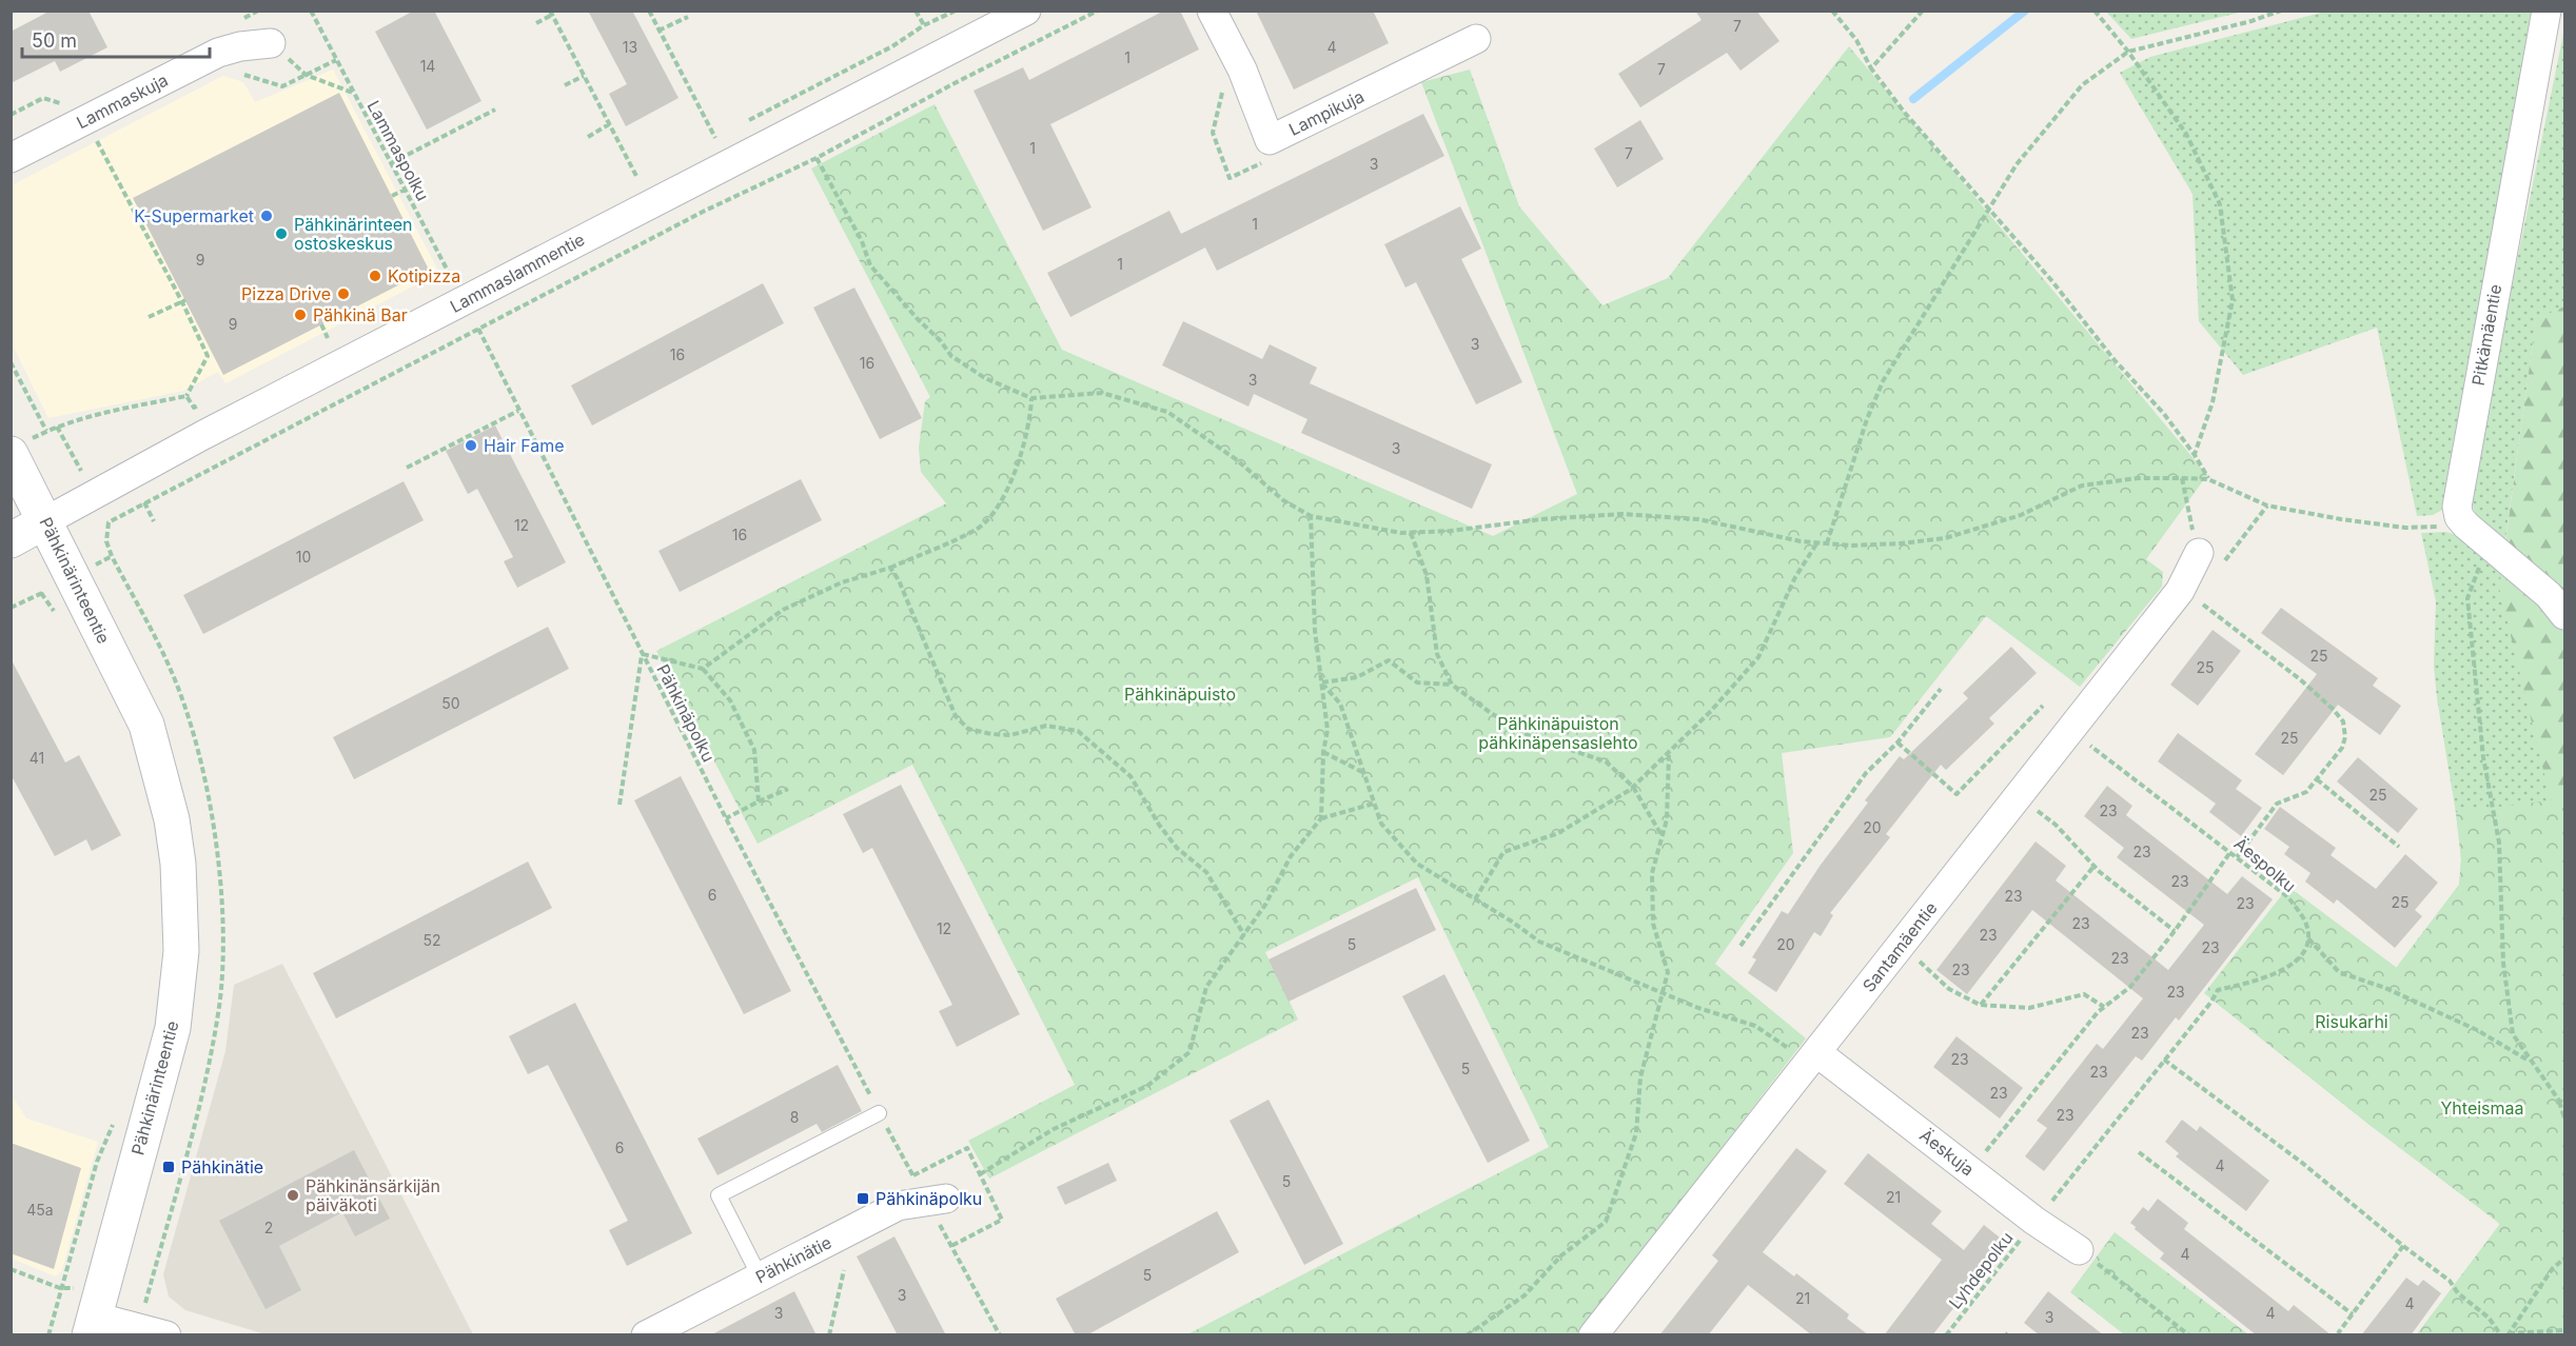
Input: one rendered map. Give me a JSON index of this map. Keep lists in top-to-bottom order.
{
  "streets": {
    "street": [
      "Lammaskuja",
      "Lampikuja",
      "Lammaslammentie",
      "Pitkämäentie",
      "Pähkinärinteentie",
      "Santamäentie",
      "Äeskuja",
      "Pähkinätie"
    ],
    "path": [
      "Lammaspolku",
      "Pähkinäpolku",
      "Äespolku",
      "Lyhdepolku"
    ]
  },
  "crossings": [
    ["Lammaspolku", "Lammaslammentie"],
    ["Lammaspolku", "Pähkinäpolku"],
    ["Lammaslammentie", "Pähkinärinteentie"],
    ["Lammaslammentie", "Pähkinäpolku"],
    ["Pähkinäpolku", "Pähkinätie"],
    ["Äespolku", "Santamäentie"],
    ["Santamäentie", "Äeskuja"],
    ["Äeskuja", "Lyhdepolku"]
  ],
  "parks": [
    "Pähkinäpuisto",
    "Pähkinäpuiston pähkinäpensaslehto",
    "Risukarhi",
    "Yhteismaa"
  ],
  "places": {
    "other": [
      "K-Supermarket",
      "Pähkinärinteen ostoskeskus",
      "Kotipizza",
      "Pizza Drive",
      "Pähkinä Bar",
      "Hair Fame",
      "Pähkinänsärkijän päiväkoti"
    ],
    "transit": ["Pähkinätie", "Pähkinäpolku"]
  },
  "house_numbers": [
    "7",
    "13",
    "4",
    "1",
    "14",
    "7",
    "1",
    "7",
    "3",
    "1",
    "9",
    "1",
    "9",
    "3",
    "16",
    "16",
    "3",
    "3",
    "12",
    "16",
    "10",
    "25",
    "25",
    "50",
    "25",
    "41",
    "25",
    "23",
    "20",
    "23",
    "23",
    "6",
    "23",
    "25",
    "23",
    "23",
    "12",
    "23",
    "52",
    "5",
    "20",
    "23",
    "23",
    "23",
    "23",
    "23",
    "23",
    "5",
    "23",
    "23",
    "23",
    "8",
    "6",
    "4",
    "5",
    "21",
    "45a",
    "2",
    "4",
    "5",
    "3",
    "21",
    "4",
    "3",
    "4",
    "3"
  ],
  "scale_bar": "50 m"
}
